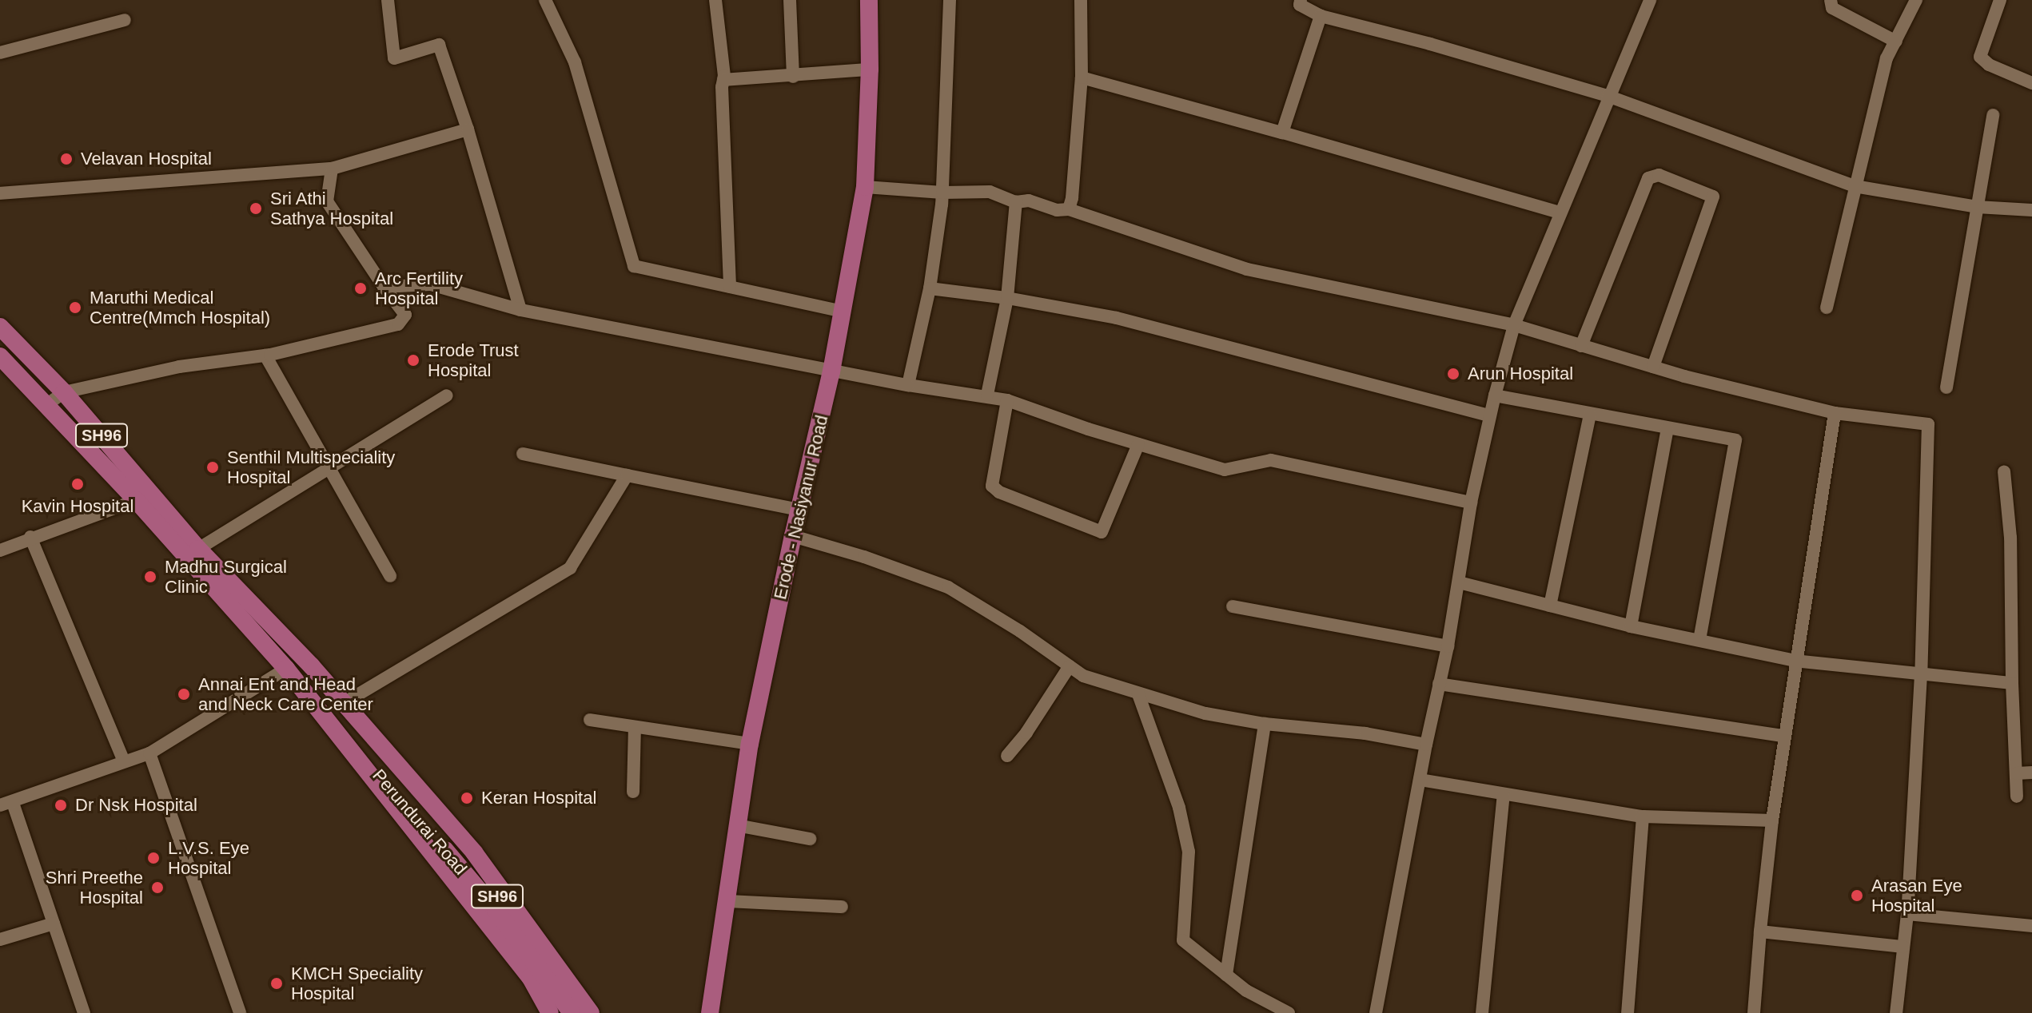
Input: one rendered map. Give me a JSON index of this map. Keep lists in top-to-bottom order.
{
  "streets": {
    "main road": ["SH96", "Erode - Nasiyanur Road", "Perundurai Road"]
  },
  "places": [
    "Velavan Hospital",
    "Sri Athi Sathya Hospital",
    "Arc Fertility Hospital",
    "Maruthi Medical Centre(Mmch Hospital)",
    "Erode Trust Hospital",
    "Arun Hospital",
    "Senthil Multispeciality Hospital",
    "Kavin Hospital",
    "Madhu Surgical Clinic",
    "Annai Ent and Head and Neck Care Center",
    "Keran Hospital",
    "Dr Nsk Hospital",
    "L.V.S. Eye Hospital",
    "Shri Preethe Hospital",
    "Arasan Eye Hospital",
    "KMCH Speciality Hospital"
  ]
}
